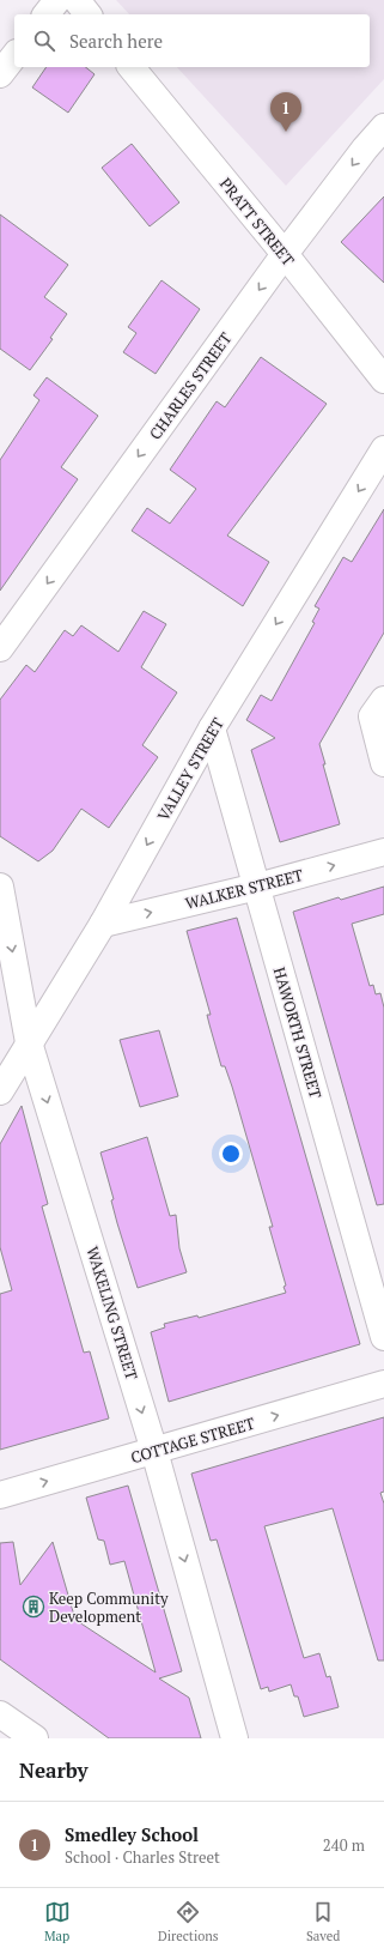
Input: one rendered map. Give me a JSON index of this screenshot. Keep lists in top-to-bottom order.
{
  "streets": {
    "street": [
      "PRATT STREET",
      "CHARLES STREET",
      "VALLEY STREET",
      "WALKER STREET",
      "HAWORTH STREET",
      "WAKELING STREET",
      "COTTAGE STREET"
    ]
  },
  "crossings": [
    ["PRATT STREET", "CHARLES STREET"],
    ["VALLEY STREET", "WALKER STREET"],
    ["VALLEY STREET", "HAWORTH STREET"],
    ["VALLEY STREET", "WAKELING STREET"],
    ["WALKER STREET", "HAWORTH STREET"],
    ["WAKELING STREET", "COTTAGE STREET"]
  ],
  "one_way": [
    "CHARLES STREET",
    "VALLEY STREET",
    "WALKER STREET",
    "WAKELING STREET",
    "COTTAGE STREET"
  ],
  "places": {
    "building": ["Keep Community Development"]
  },
  "page": {
    "search": "Search here",
    "pins": "1",
    "heading": "Nearby",
    "list": [
      {
        "mark": "1",
        "name": "Smedley School",
        "note": "School · Charles Street",
        "value": "240 m"
      }
    ],
    "nav": ["Map", "Directions", "Saved"]
  }
}
